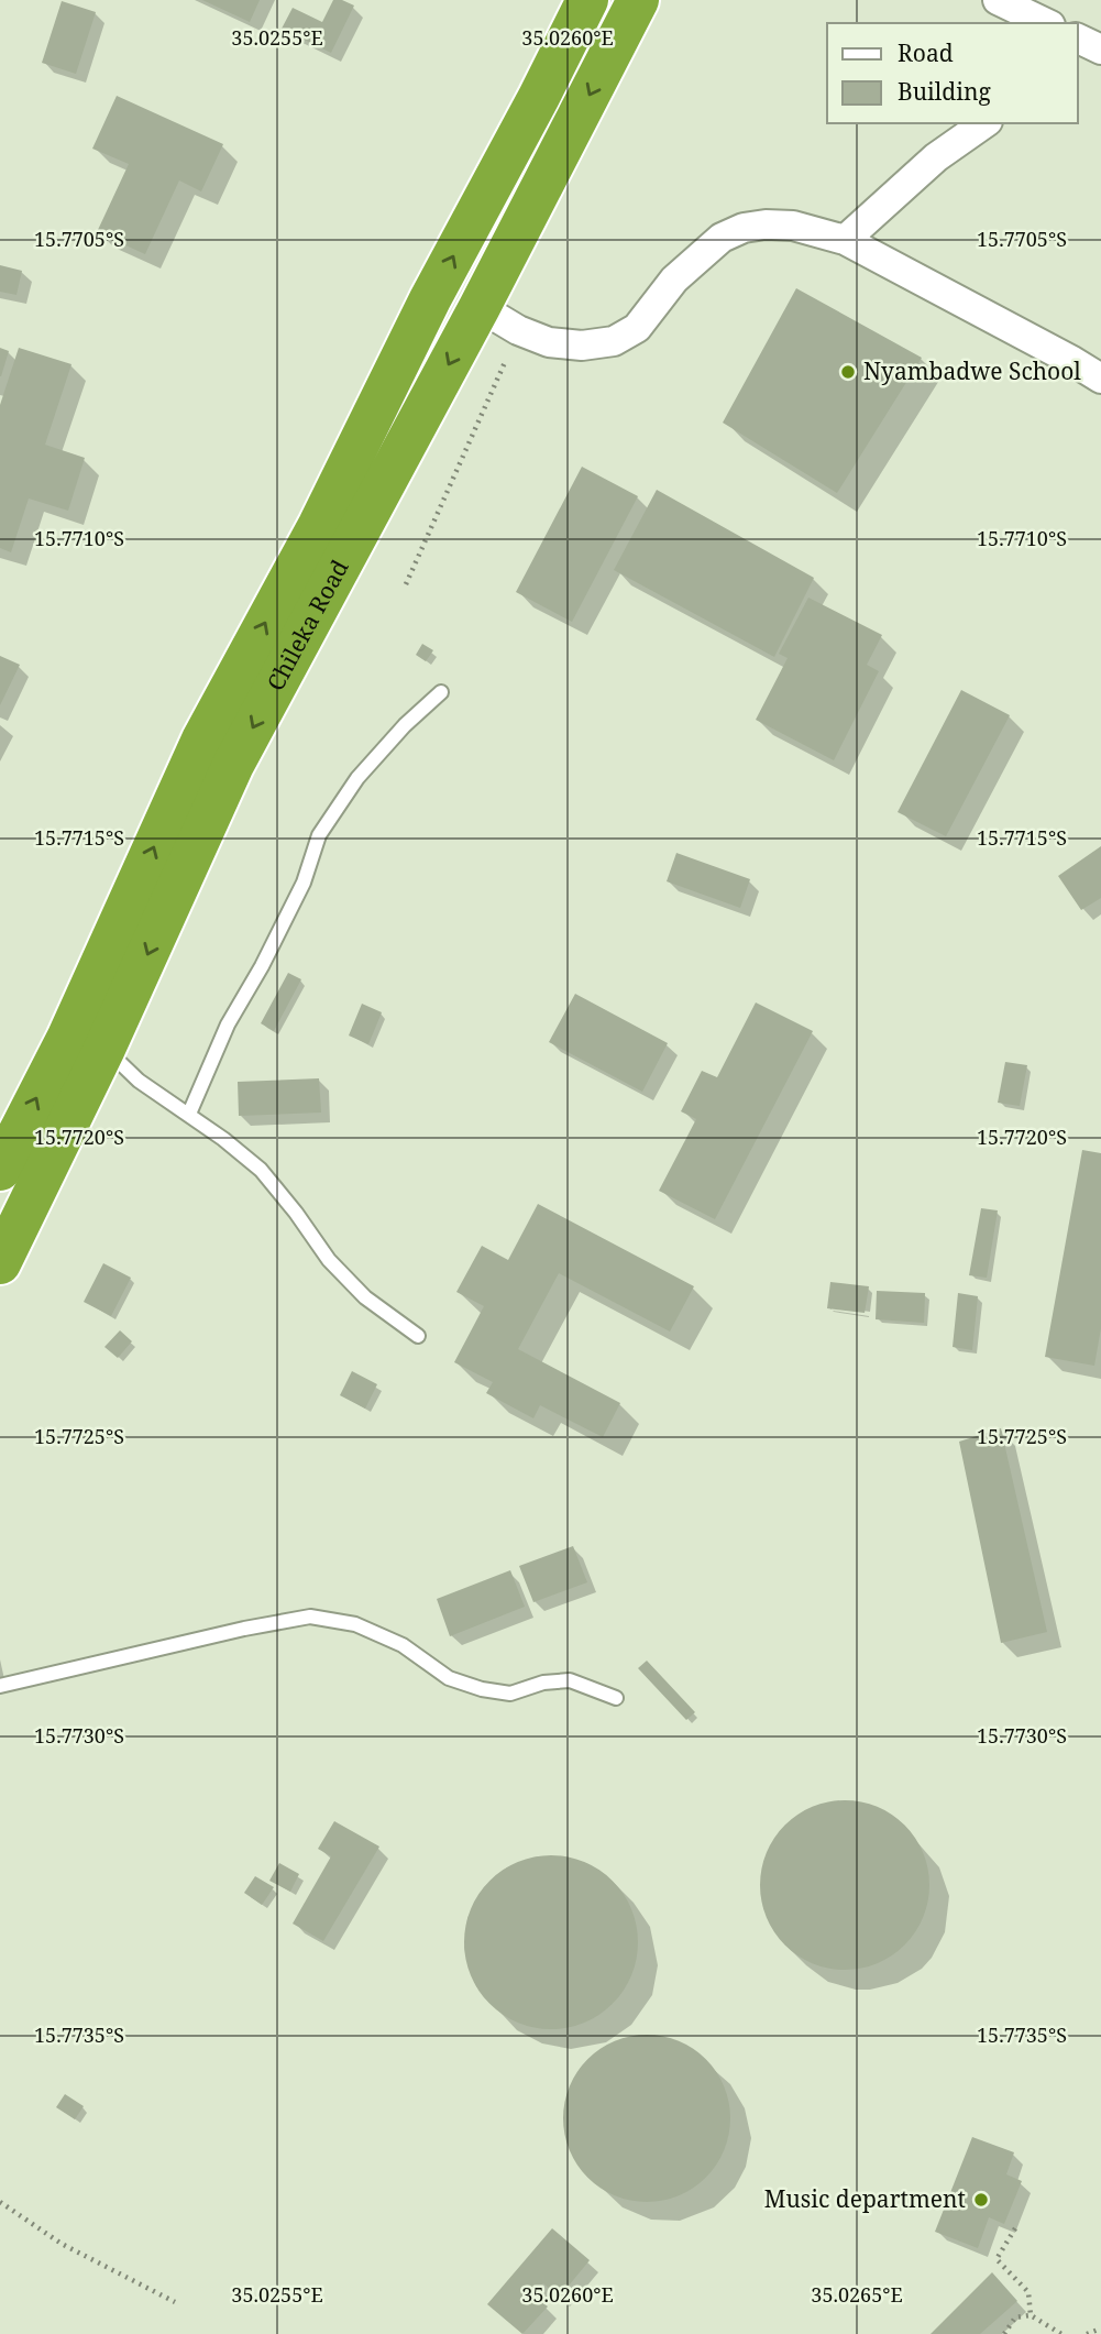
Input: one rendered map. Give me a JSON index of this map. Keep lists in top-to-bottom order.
{
  "streets": {
    "highway": ["Chileka Road"]
  },
  "places": ["Nyambadwe School", "Music department"],
  "legend": ["Road", "Building"],
  "coordinates": [
    "35.0255°E",
    "35.0260°E",
    "15.7705°S",
    "15.7710°S",
    "15.7715°S",
    "15.7720°S",
    "15.7725°S",
    "15.7730°S",
    "15.7735°S",
    "35.0265°E"
  ]
}
